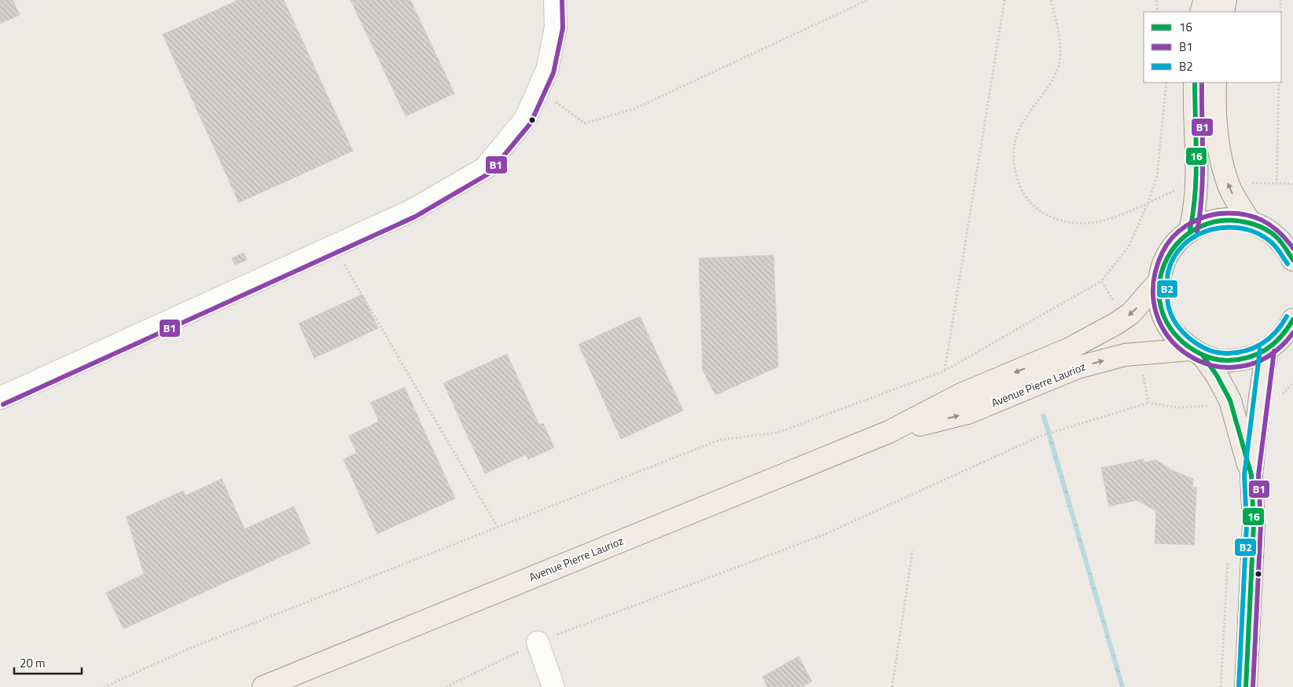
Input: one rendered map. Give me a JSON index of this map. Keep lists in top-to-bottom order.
{
  "streets": {
    "main road": ["Avenue Pierre Laurioz"]
  },
  "lines": ["transit line B1", "transit line 16", "transit line B2"],
  "legend": ["16", "B1", "B2"],
  "scale_bar": "20 m"
}
